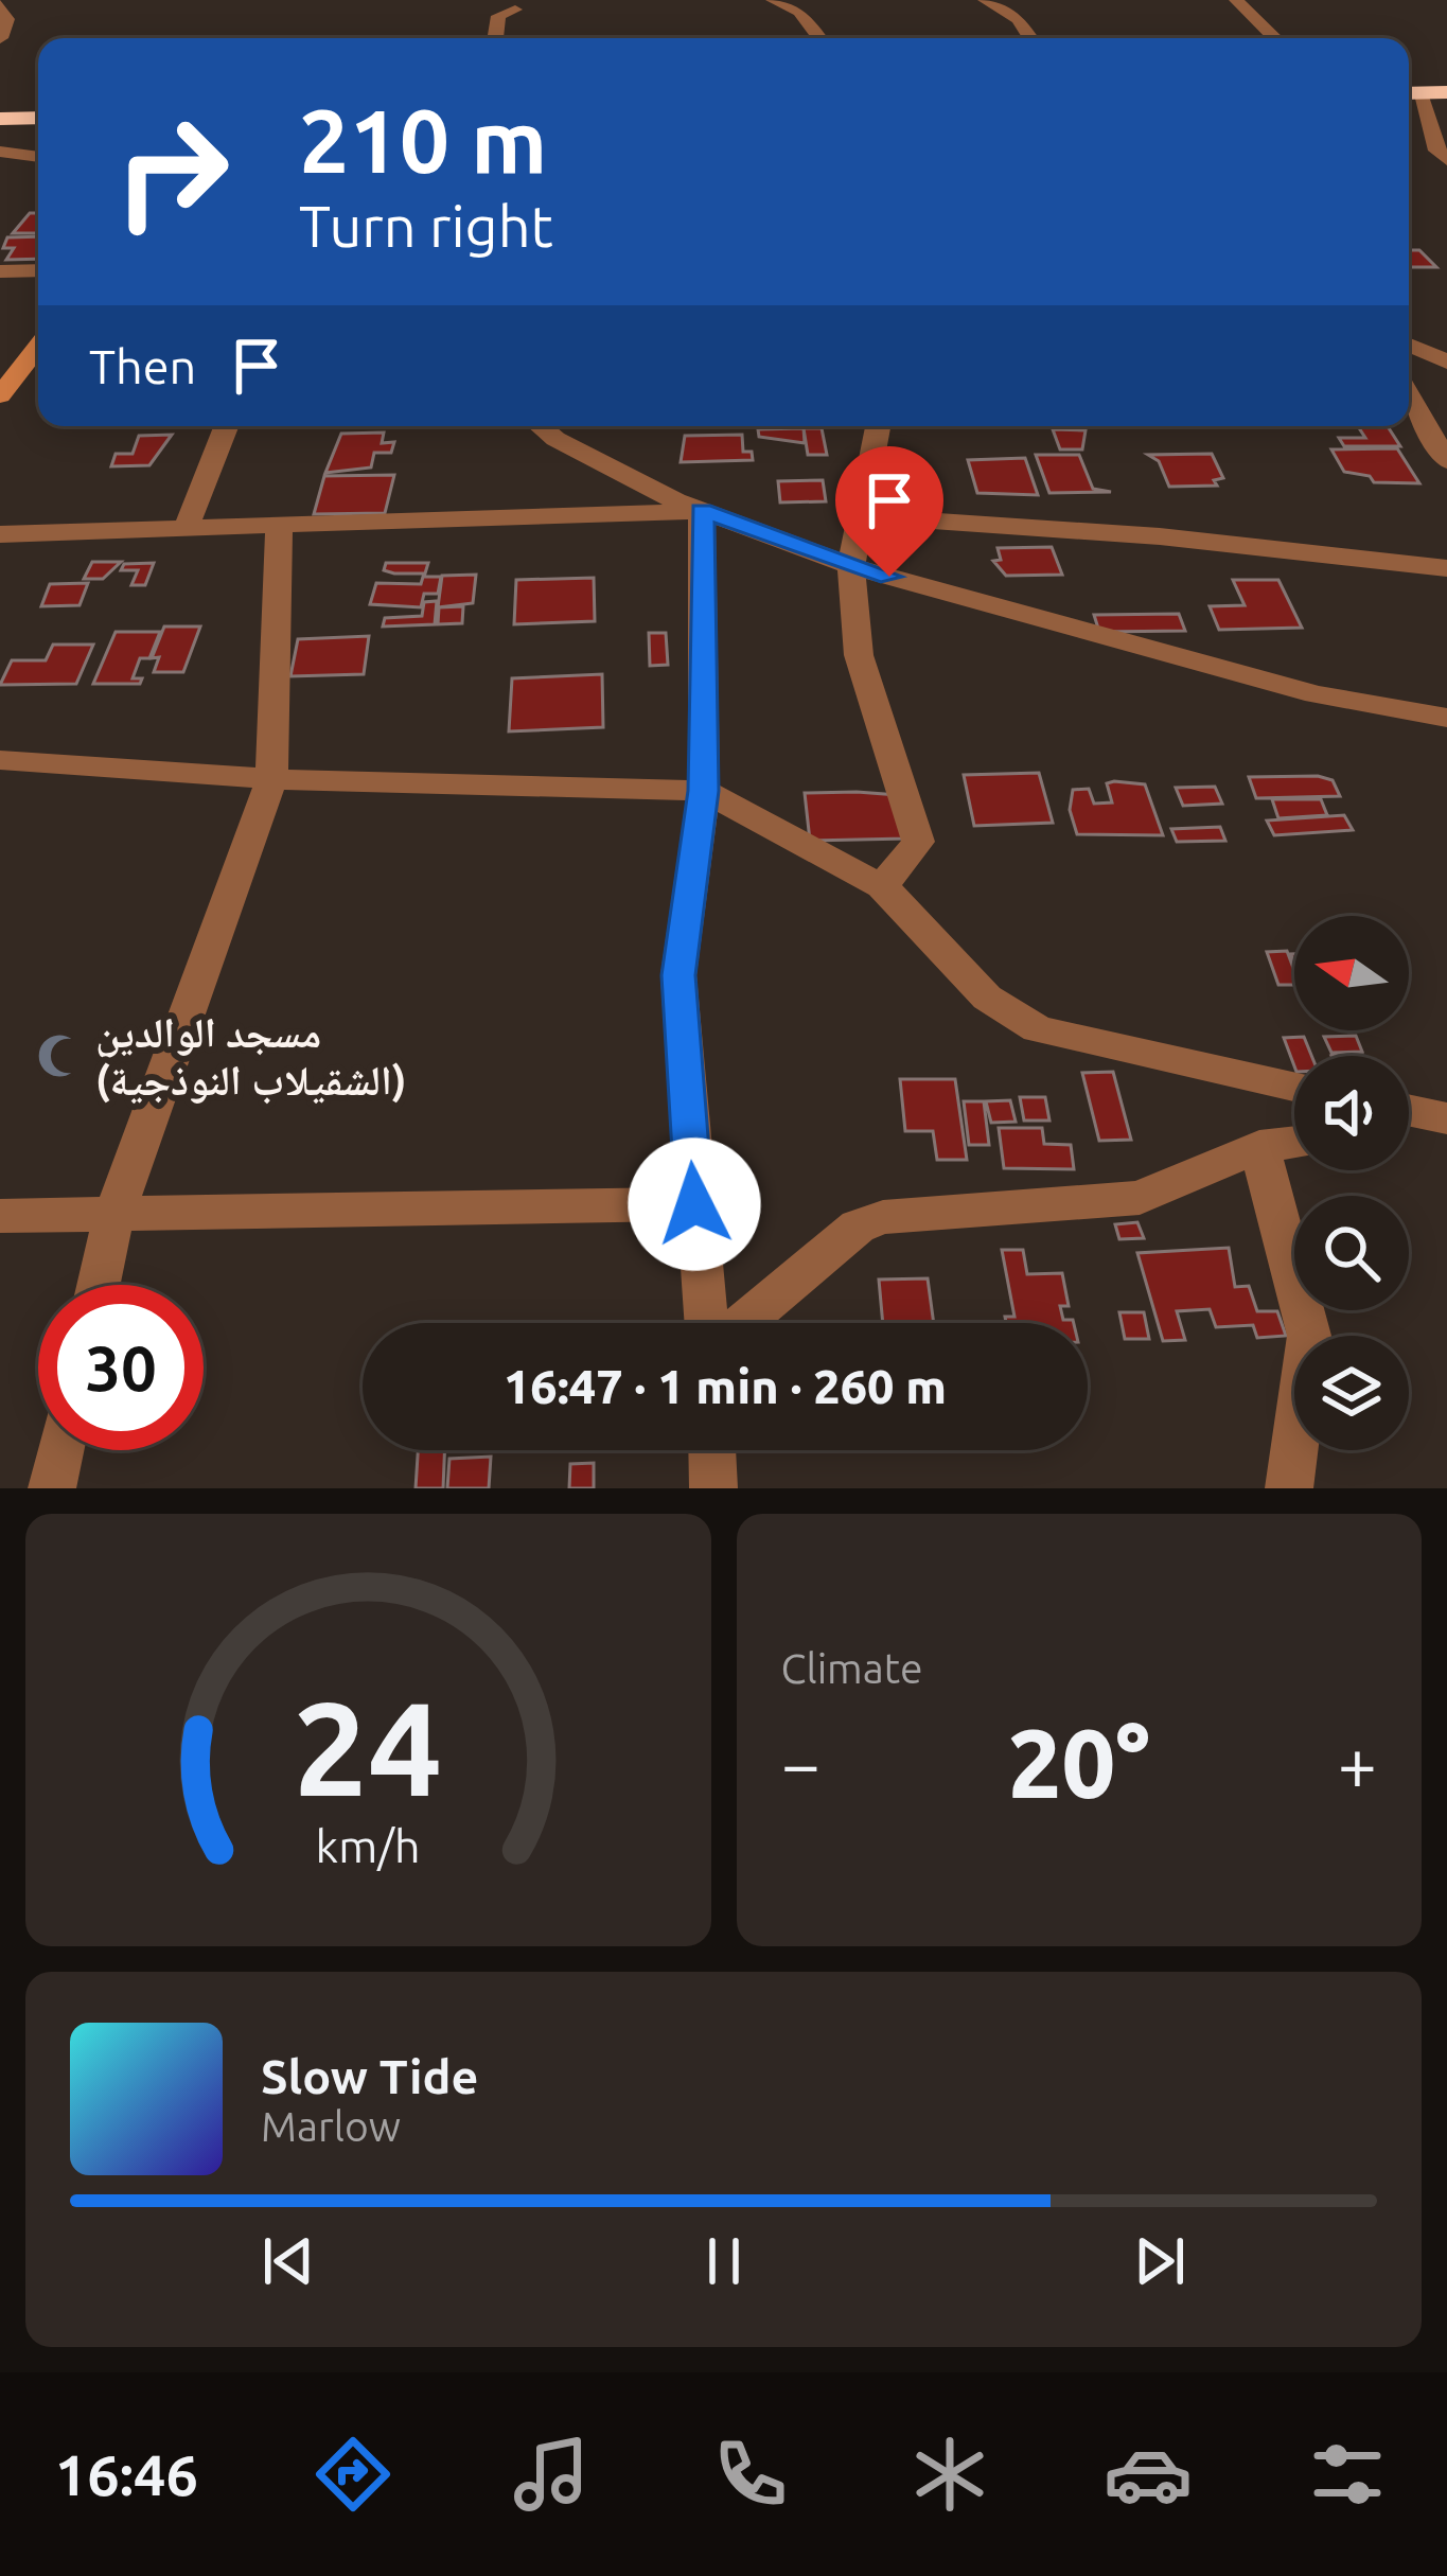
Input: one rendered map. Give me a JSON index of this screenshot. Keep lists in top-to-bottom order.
{
  "places": {
    "mosque": ["مسجد الوالدين (الشقيلاب النوذجية)"]
  },
  "north": "left",
  "page": {
    "turn": ["210 m", "Turn right"],
    "then": "Then",
    "limit": "30",
    "trip": "16:47 · 1 min · 260 m",
    "tile": "Climate",
    "heat": ["−", "20°", "+"],
    "song": ["Slow Tide", "Marlow"],
    "tabs": "16:46",
    "gauge": ["24", "km/h"]
  }
}
